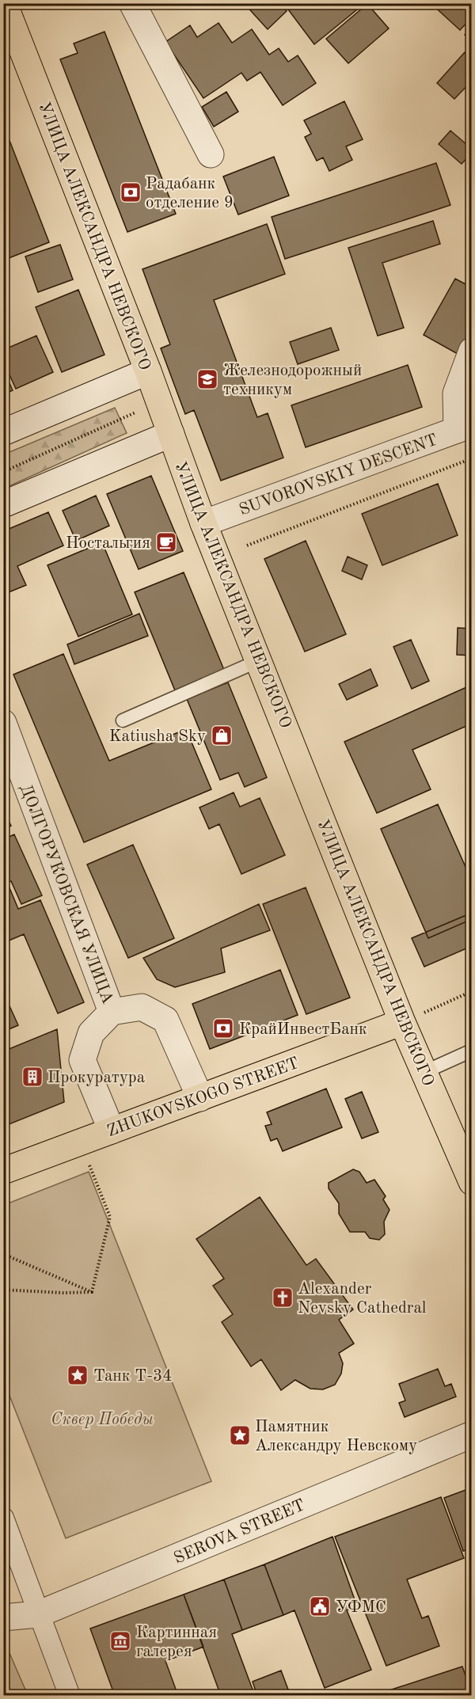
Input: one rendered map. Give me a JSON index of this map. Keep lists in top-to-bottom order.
{
  "streets": {
    "main road": ["УЛИЦА АЛЕКСАНДРА НЕВСКОГО", "ZHUKOVSKOGO STREET"],
    "street": ["SUVOROVSKIY DESCENT", "ДОЛГОРУКОВСКАЯ УЛИЦА", "SEROVA STREET"]
  },
  "crossings": [
    ["УЛИЦА АЛЕКСАНДРА НЕВСКОГО", "SUVOROVSKIY DESCENT"],
    ["УЛИЦА АЛЕКСАНДРА НЕВСКОГО", "ZHUKOVSKOGO STREET"]
  ],
  "parks": ["Сквер Победы"],
  "places": {
    "bank": ["Радабанк отделение 9", "КрайИнвестБанк"],
    "school or university": ["Железнодорожный техникум"],
    "cafe": ["Ностальгия"],
    "shop": ["Katiusha Sky"],
    "building": ["Прокуратура"],
    "church": ["Alexander Nevsky Cathedral"],
    "place": ["Танк Т-34", "Памятник Александру Невскому"],
    "public building": ["УФМС"],
    "museum": ["Картинная галерея"]
  }
}
